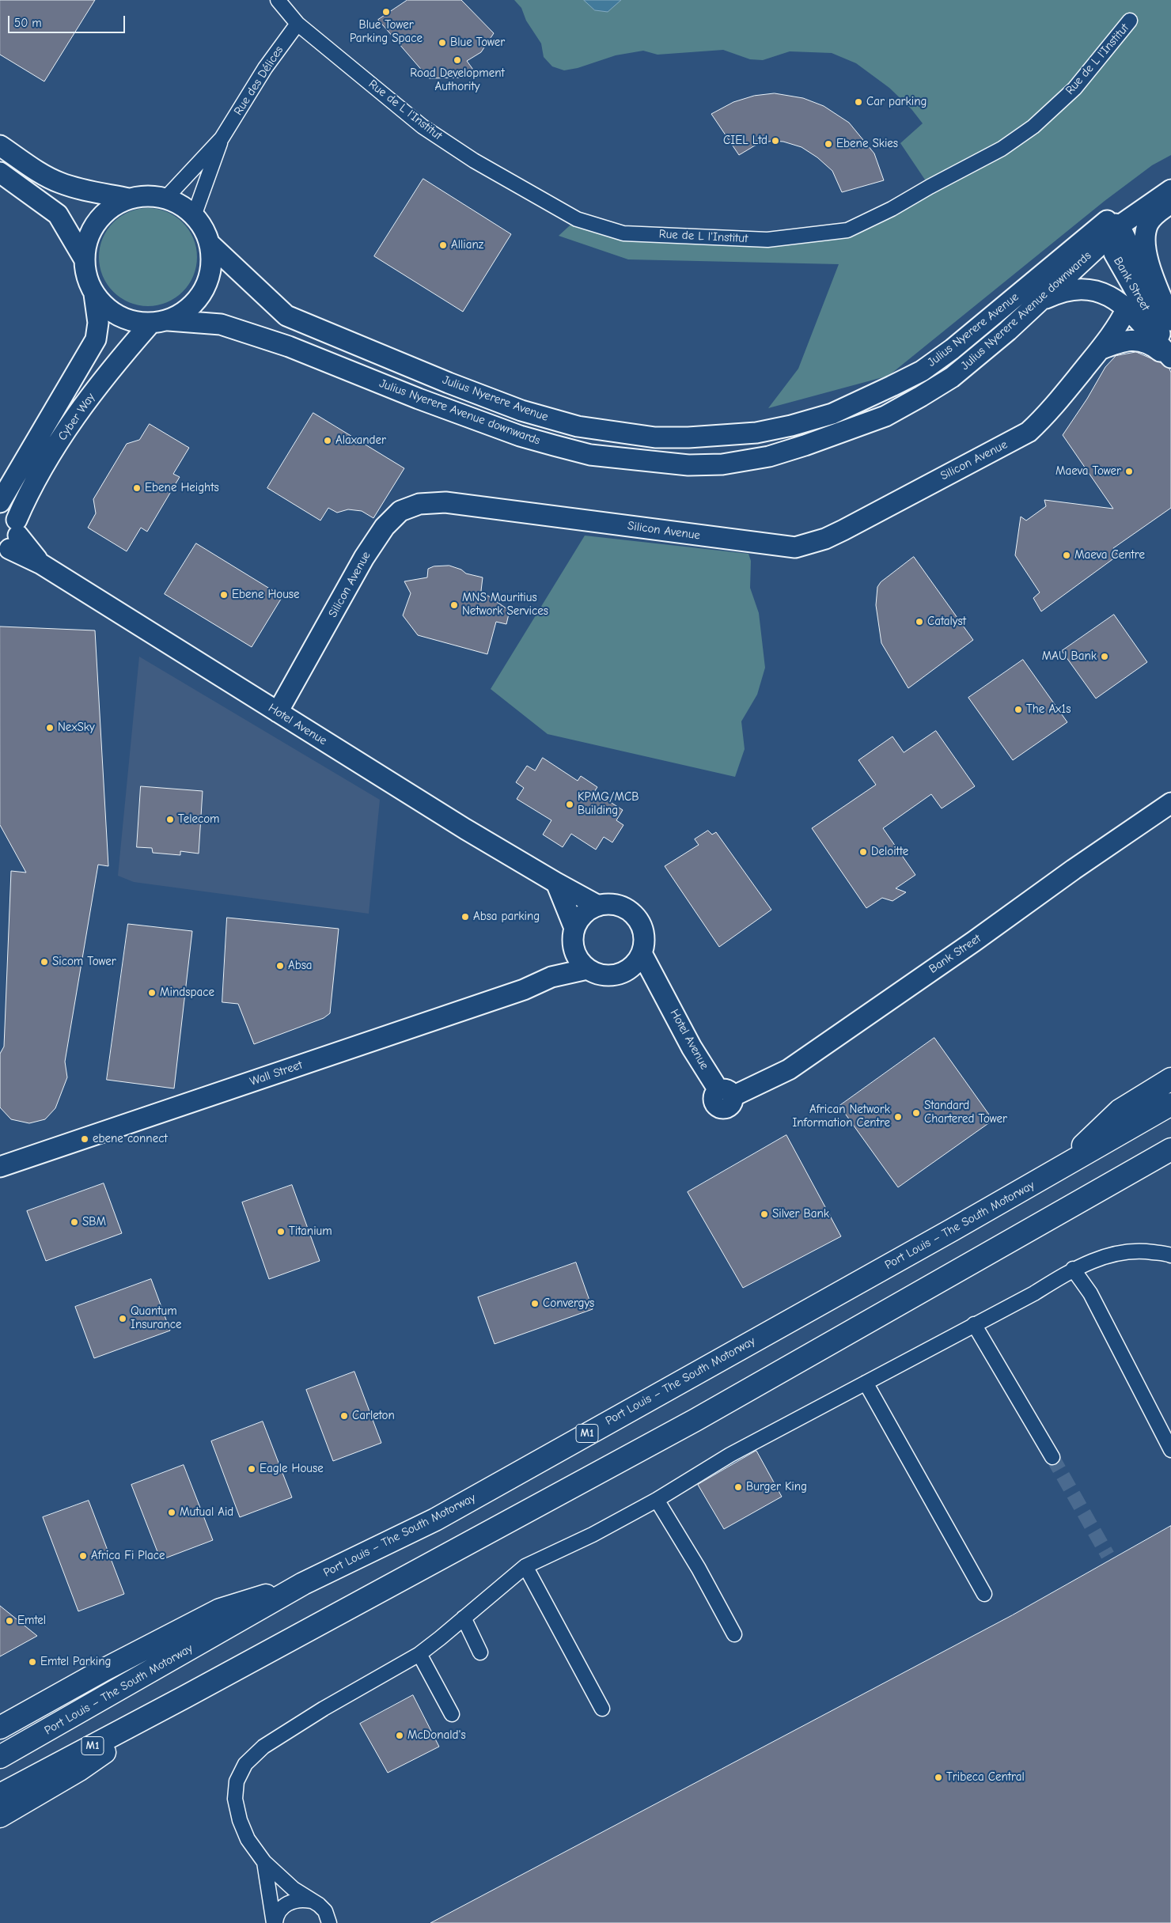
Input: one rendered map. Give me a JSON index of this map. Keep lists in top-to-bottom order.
{
  "streets": {
    "highway": ["Port Louis – The South Motorway", "M1"],
    "street": [
      "Rue de L l'Institut",
      "Rue des Délices",
      "Bank Street",
      "Julius Nyerere Avenue downwards",
      "Julius Nyerere Avenue",
      "Cyber Way",
      "Silicon Avenue",
      "Hotel Avenue",
      "Wall Street"
    ]
  },
  "crossings": [
    ["Rue de L l'Institut", "Rue des Délices"],
    ["Rue des Délices", "Julius Nyerere Avenue downwards"],
    ["Rue des Délices", "Julius Nyerere Avenue"],
    ["Rue des Délices", "Cyber Way"],
    ["Bank Street", "Julius Nyerere Avenue"],
    ["Bank Street", "Hotel Avenue"],
    ["Julius Nyerere Avenue downwards", "Julius Nyerere Avenue"],
    ["Julius Nyerere Avenue downwards", "Cyber Way"],
    ["Julius Nyerere Avenue", "Cyber Way"],
    ["Cyber Way", "Hotel Avenue"],
    ["Silicon Avenue", "Hotel Avenue"],
    ["Hotel Avenue", "Wall Street"]
  ],
  "places": [
    "Blue Tower Parking Space",
    "Blue Tower",
    "Road Development Authority",
    "Car parking",
    "CIEL Ltd",
    "Ebene Skies",
    "Allianz",
    "Alaxander",
    "Maeva Tower",
    "Ebene Heights",
    "Maeva Centre",
    "Ebene House",
    "MNS Mauritius Network Services",
    "Catalyst",
    "MAU Bank",
    "The Ax1s",
    "NexSky",
    "KPMG/MCB Building",
    "Telecom",
    "Deloitte",
    "Absa parking",
    "Sicom Tower",
    "Absa",
    "Mindspace",
    "Standard Chartered Tower",
    "African Network Information Centre",
    "ebene connect",
    "Silver Bank",
    "SBM",
    "Titanium",
    "Convergys",
    "Quantum Insurance",
    "Carleton",
    "Eagle House",
    "Burger King",
    "Mutual Aid",
    "Africa Fi Place",
    "Emtel",
    "Emtel Parking",
    "McDonald's",
    "Tribeca Central"
  ],
  "scale_bar": "50 m"
}
